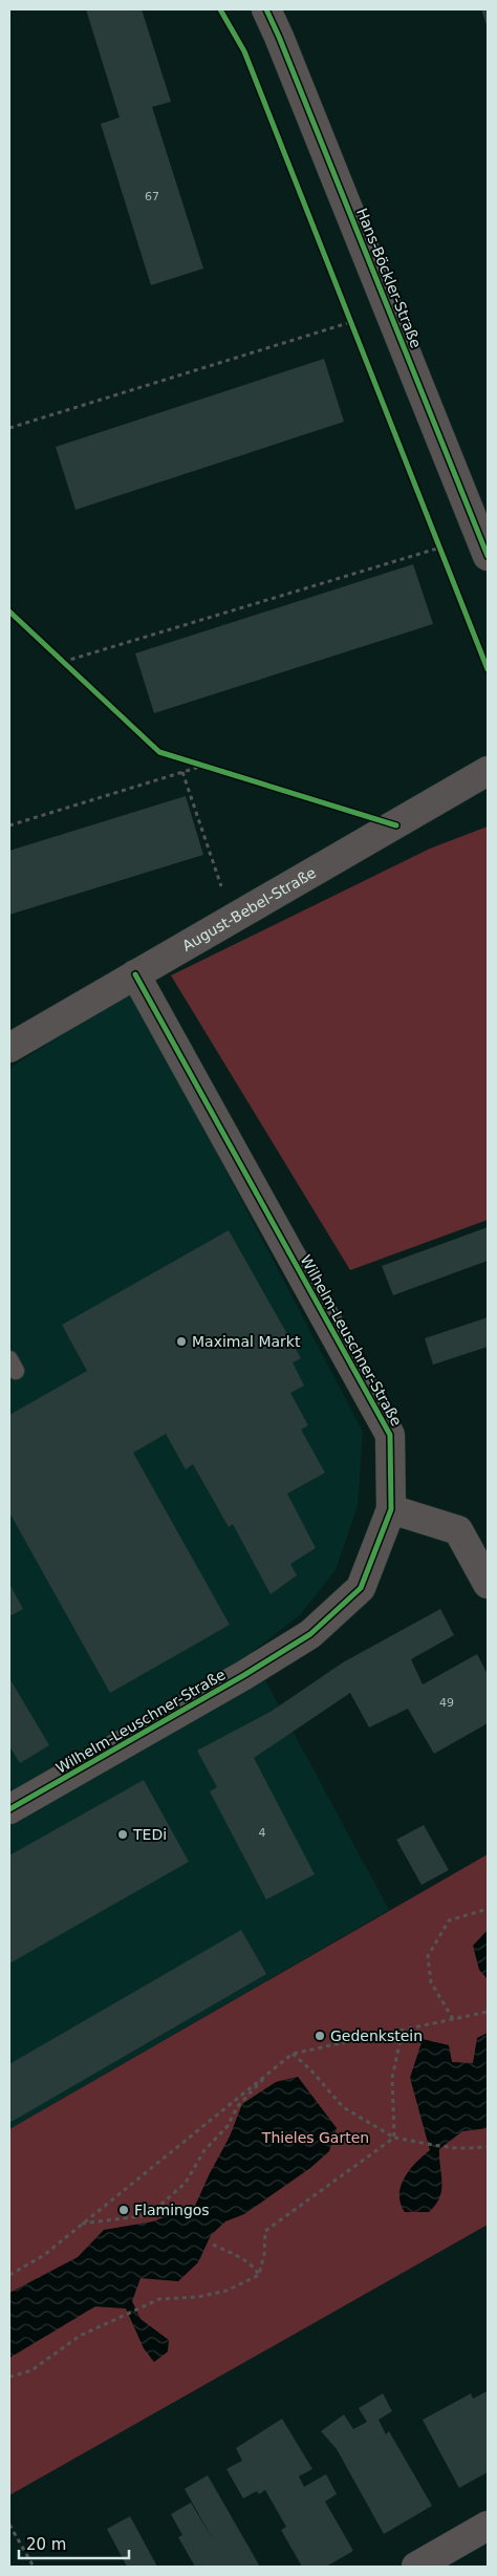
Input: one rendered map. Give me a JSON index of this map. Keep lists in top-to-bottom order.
{
  "streets": {
    "street": ["Hans-Böckler-Straße", "August-Bebel-Straße", "Wilhelm-Leuschner-Straße"]
  },
  "crossings": [
    ["August-Bebel-Straße", "Wilhelm-Leuschner-Straße"]
  ],
  "parks": ["Thieles Garten"],
  "places": [
    "Maximal Markt",
    "TEDi",
    "Gedenkstein",
    "Flamingos"
  ],
  "house_numbers": ["67", "49", "4"],
  "scale_bar": "20 m"
}
